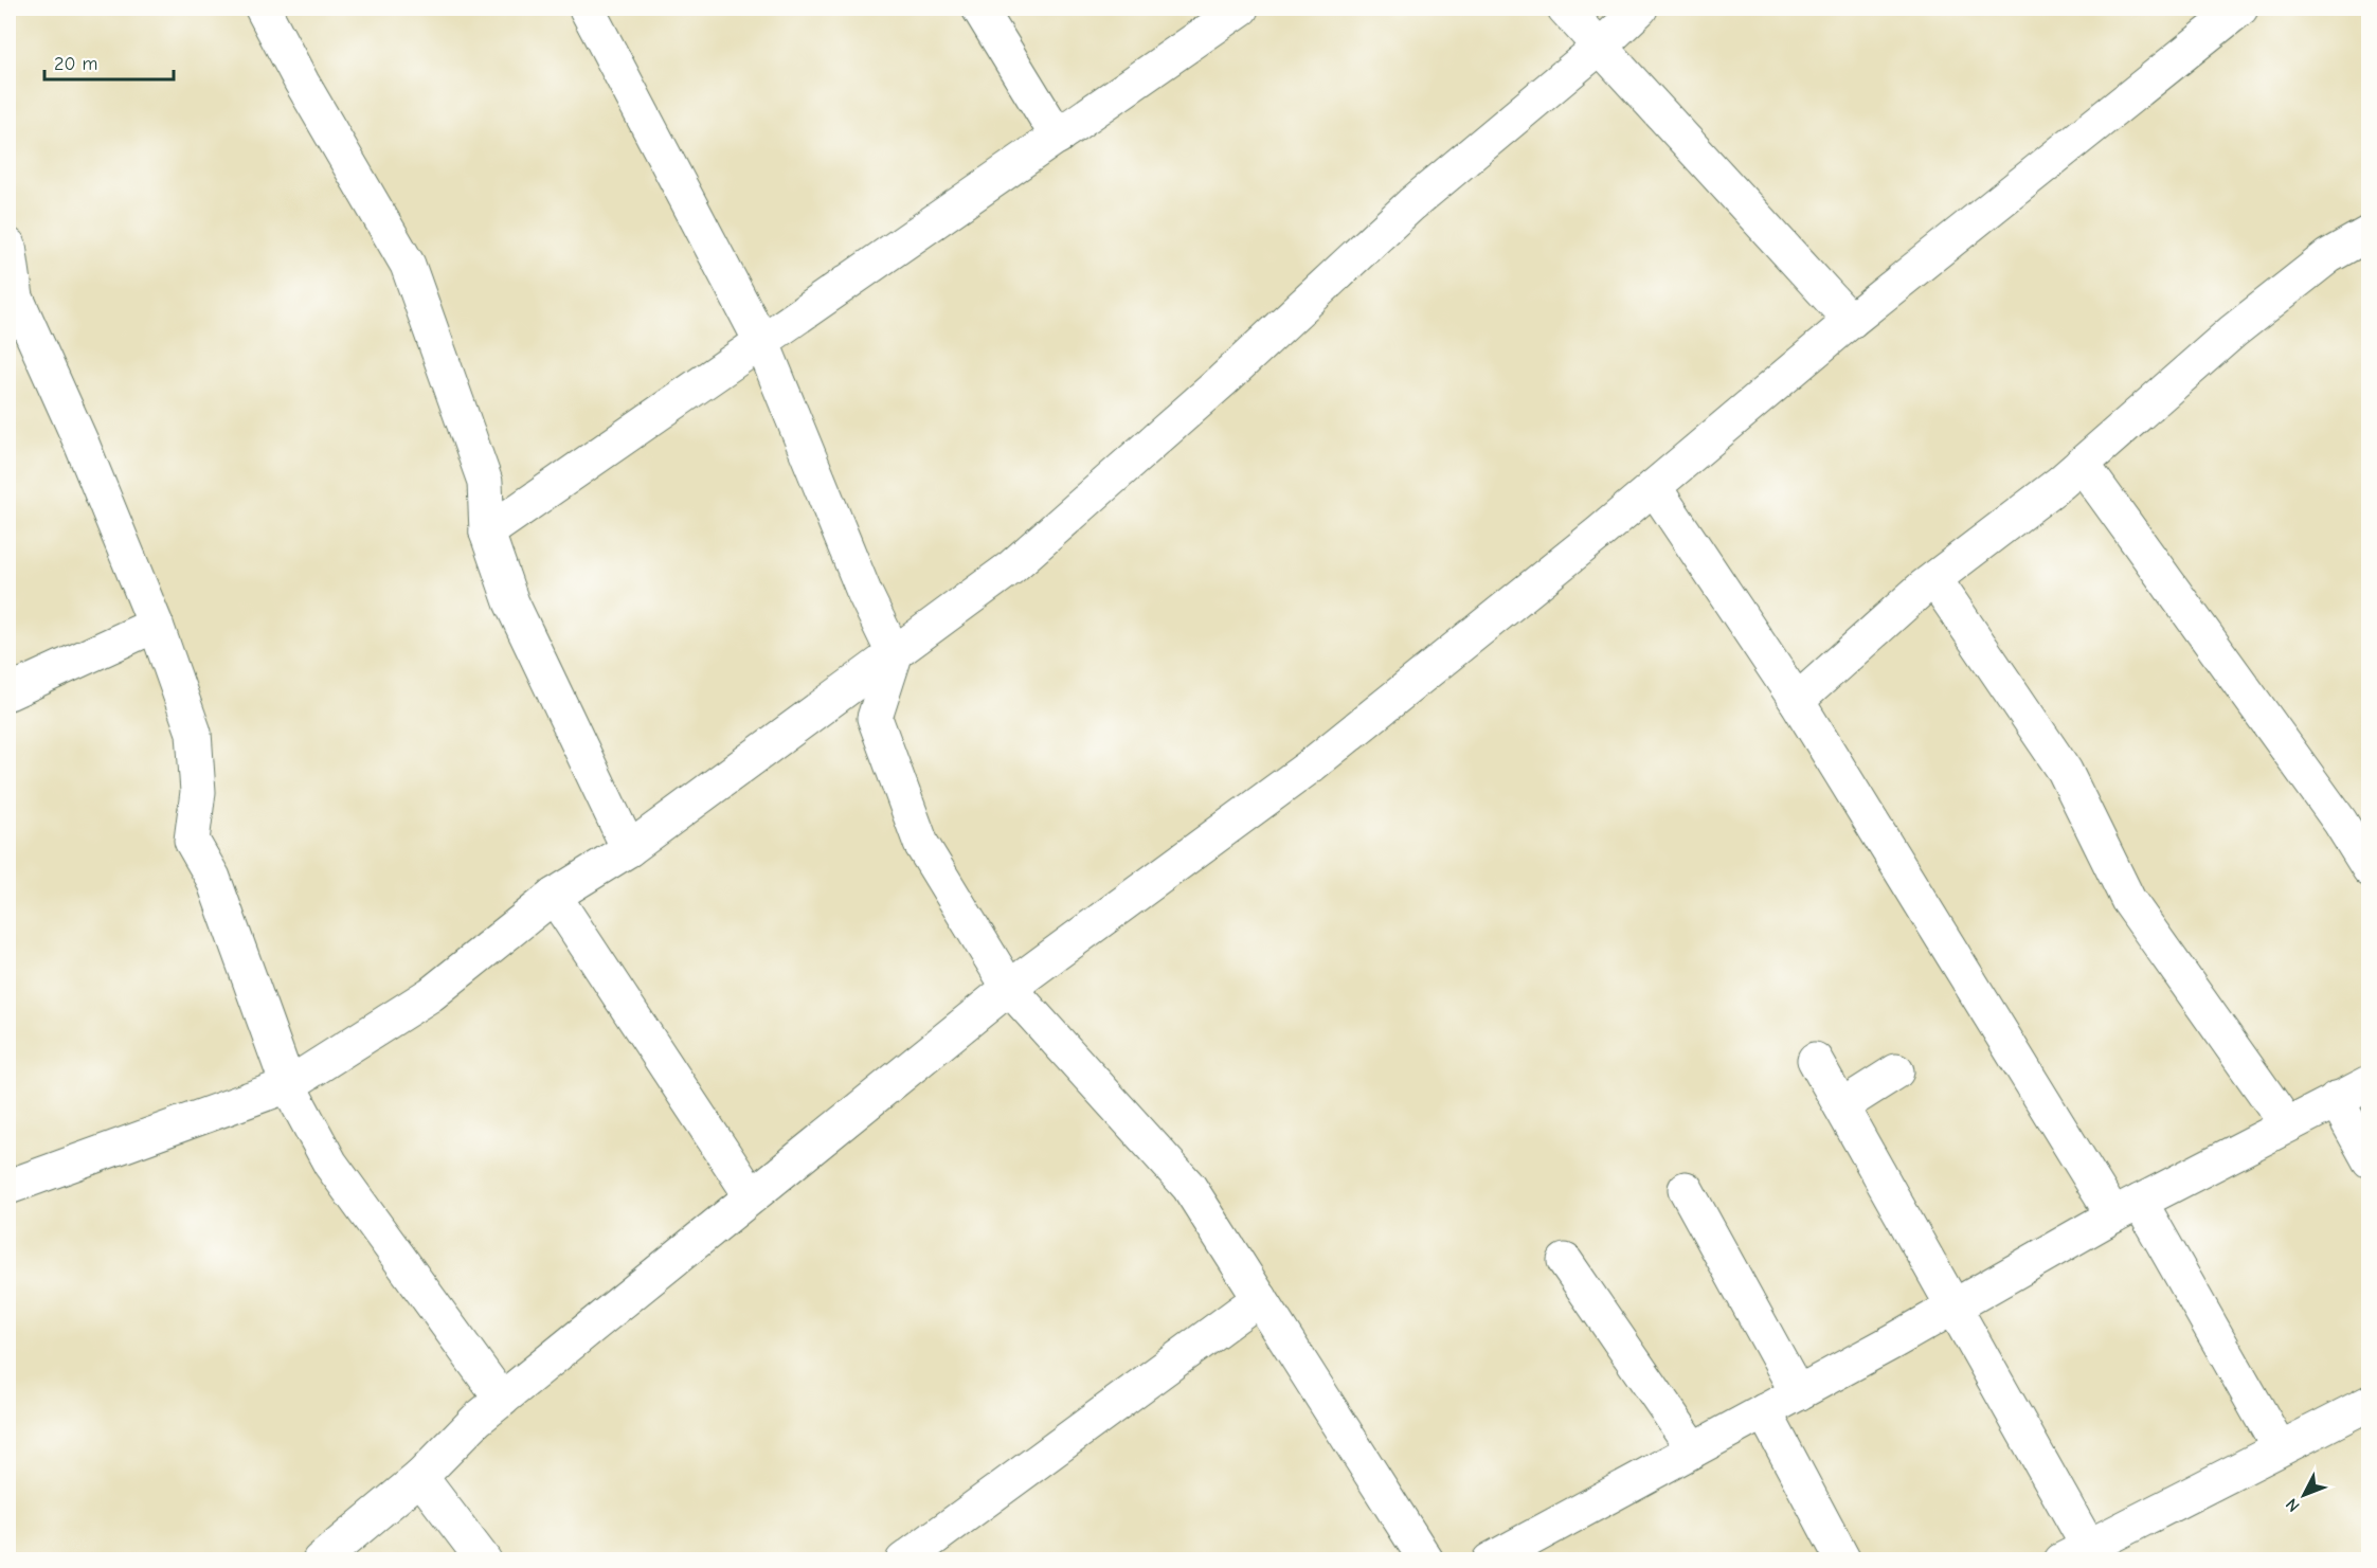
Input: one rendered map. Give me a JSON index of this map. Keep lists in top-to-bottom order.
{
  "scale_bar": "20 m",
  "north": "bottom left"
}
